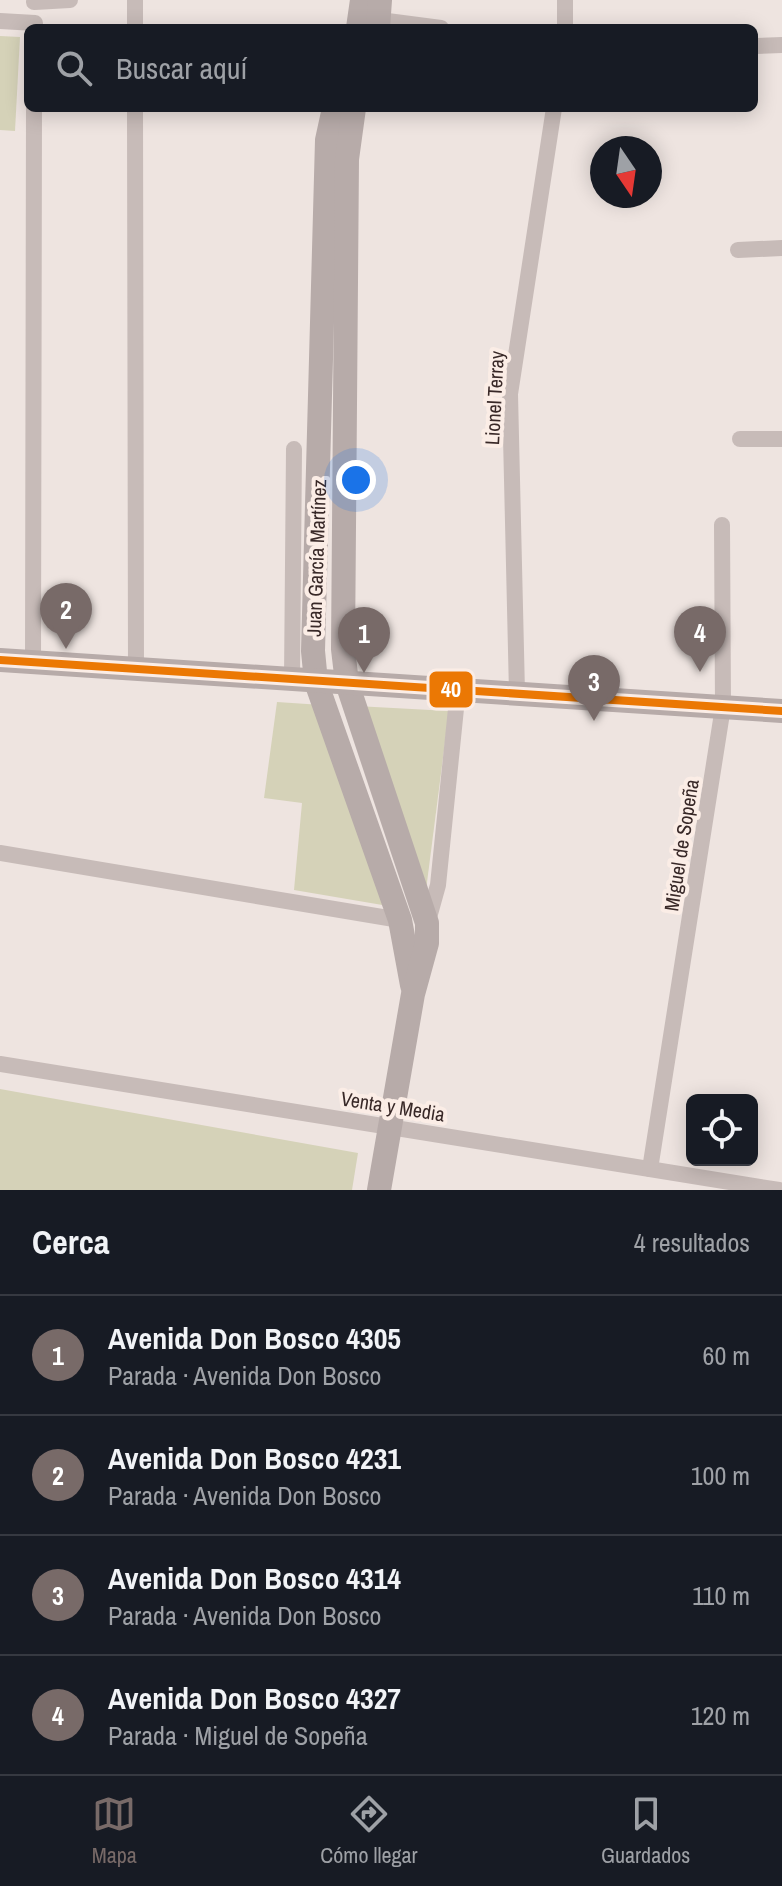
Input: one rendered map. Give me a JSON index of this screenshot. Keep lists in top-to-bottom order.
{
  "streets": {
    "main road": ["Juan García Martínez"],
    "street": ["Lionel Terray", "Miguel de Sopeña", "Venta y Media"]
  },
  "crossings": [
    ["Juan García Martínez", "Venta y Media"],
    ["Miguel de Sopeña", "Venta y Media"]
  ],
  "lines": ["transit line 40"],
  "north": "bottom",
  "page": {
    "search": "Buscar aquí",
    "pins": [
      "2",
      "4",
      "1",
      "3"
    ],
    "heading": ["Cerca", "4 resultados"],
    "list": [
      {
        "mark": "1",
        "name": "Avenida Don Bosco 4305",
        "note": "Parada · Avenida Don Bosco",
        "value": "60 m"
      },
      {
        "mark": "2",
        "name": "Avenida Don Bosco 4231",
        "note": "Parada · Avenida Don Bosco",
        "value": "100 m"
      },
      {
        "mark": "3",
        "name": "Avenida Don Bosco 4314",
        "note": "Parada · Avenida Don Bosco",
        "value": "110 m"
      },
      {
        "mark": "4",
        "name": "Avenida Don Bosco 4327",
        "note": "Parada · Miguel de Sopeña",
        "value": "120 m"
      }
    ],
    "nav": ["Mapa", "Cómo llegar", "Guardados"]
  }
}
